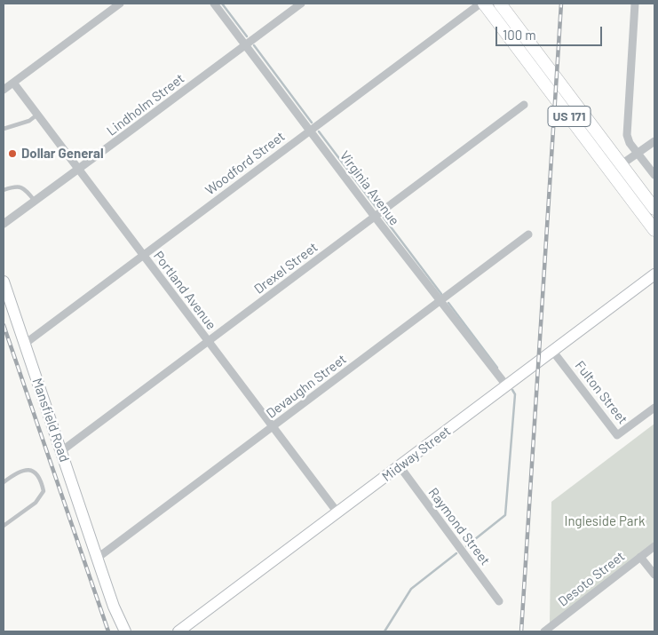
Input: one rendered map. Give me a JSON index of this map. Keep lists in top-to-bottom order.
{
  "streets": {
    "main road": ["US 171"],
    "street": [
      "Lindholm Street",
      "Woodford Street",
      "Virginia Avenue",
      "Drexel Street",
      "Portland Avenue",
      "Devaughn Street",
      "Fulton Street",
      "Mansfield Road",
      "Midway Street",
      "Raymond Street",
      "Desoto Street"
    ]
  },
  "crossings": [
    ["Lindholm Street", "Virginia Avenue"],
    ["Lindholm Street", "Portland Avenue"],
    ["US 171", "Woodford Street"],
    ["Woodford Street", "Virginia Avenue"],
    ["Woodford Street", "Portland Avenue"],
    ["Woodford Street", "Mansfield Road"],
    ["Virginia Avenue", "Drexel Street"],
    ["Virginia Avenue", "Devaughn Street"],
    ["Virginia Avenue", "Midway Street"],
    ["Drexel Street", "Portland Avenue"],
    ["Drexel Street", "Mansfield Road"],
    ["Portland Avenue", "Devaughn Street"],
    ["Portland Avenue", "Midway Street"],
    ["Devaughn Street", "Mansfield Road"],
    ["Fulton Street", "Midway Street"],
    ["Midway Street", "Raymond Street"]
  ],
  "parks": ["Ingleside Park"],
  "places": ["Dollar General"],
  "scale_bar": "100 m"
}
